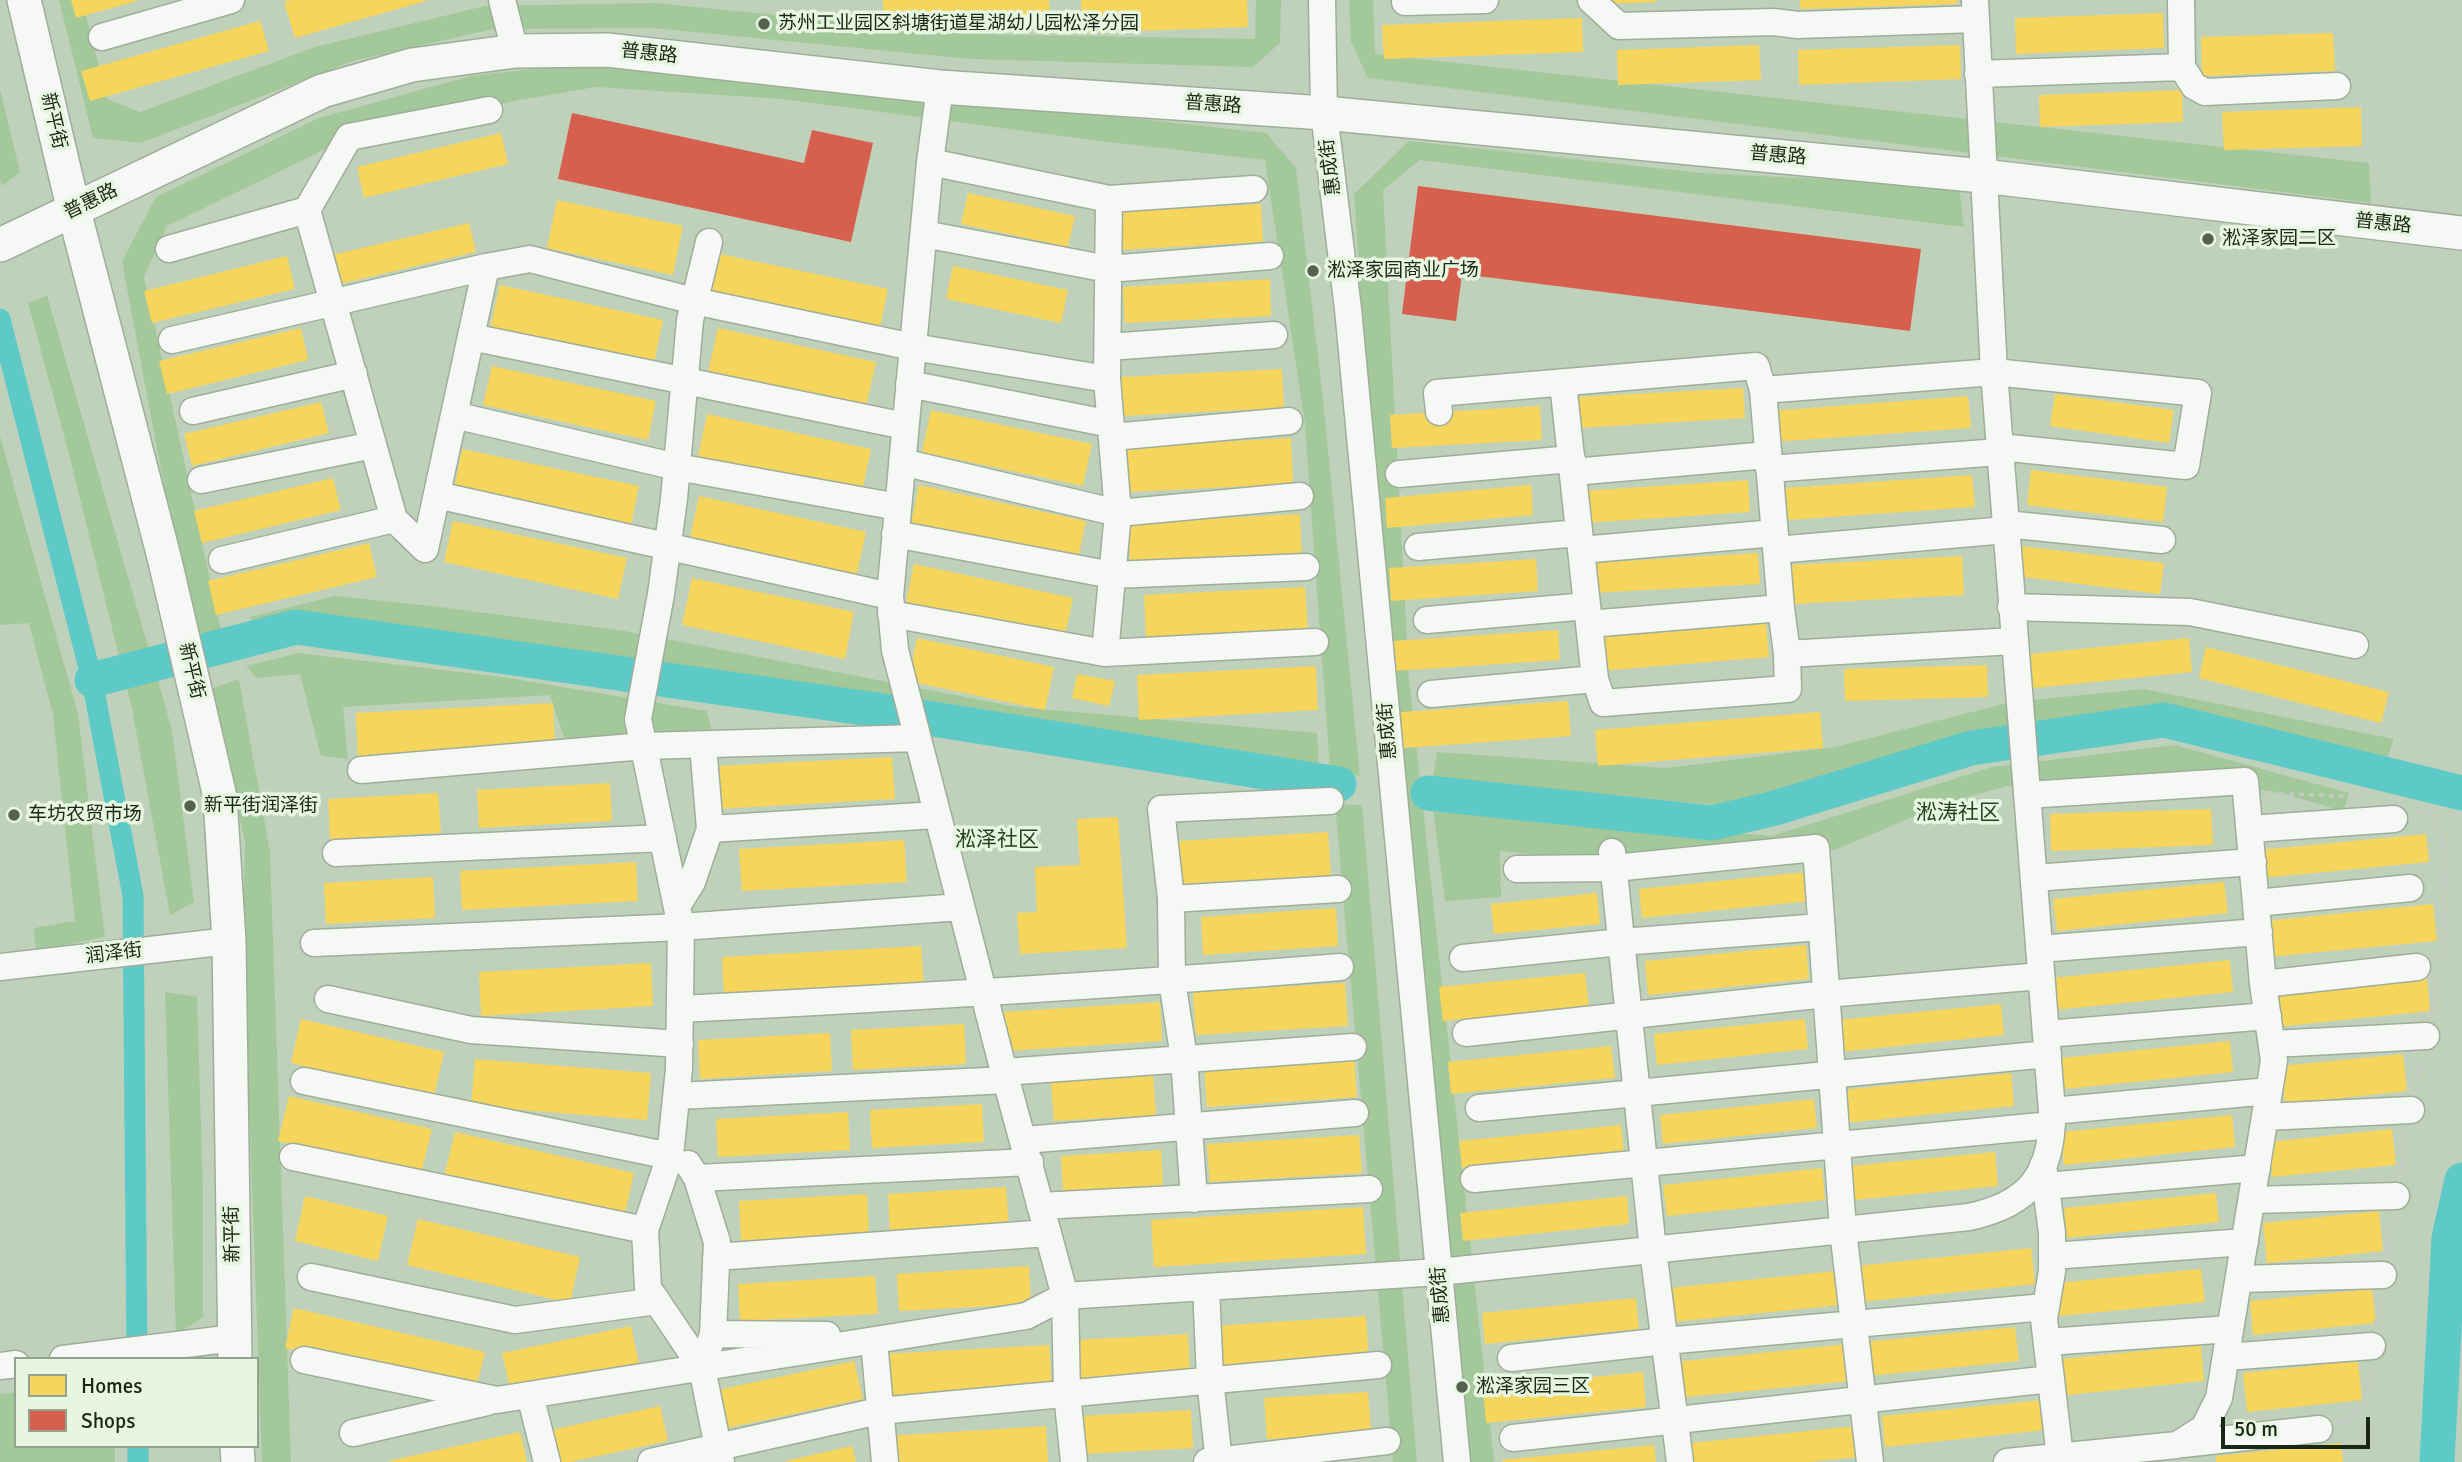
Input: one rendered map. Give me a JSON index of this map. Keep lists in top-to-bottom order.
{
  "streets": {
    "main road": ["普惠路", "新平街"],
    "street": ["惠成街", "润泽街"]
  },
  "crossings": [
    ["普惠路", "新平街"],
    ["普惠路", "惠成街"],
    ["新平街", "润泽街"]
  ],
  "districts": ["淞涛社区", "淞泽社区"],
  "places": [
    "苏州工业园区斜塘街道星湖幼儿园松泽分园",
    "淞泽家园二区",
    "淞泽家园商业广场",
    "新平街润泽街",
    "车坊农贸市场",
    "淞泽家园三区"
  ],
  "legend": ["Homes", "Shops"],
  "scale_bar": "50 m"
}
